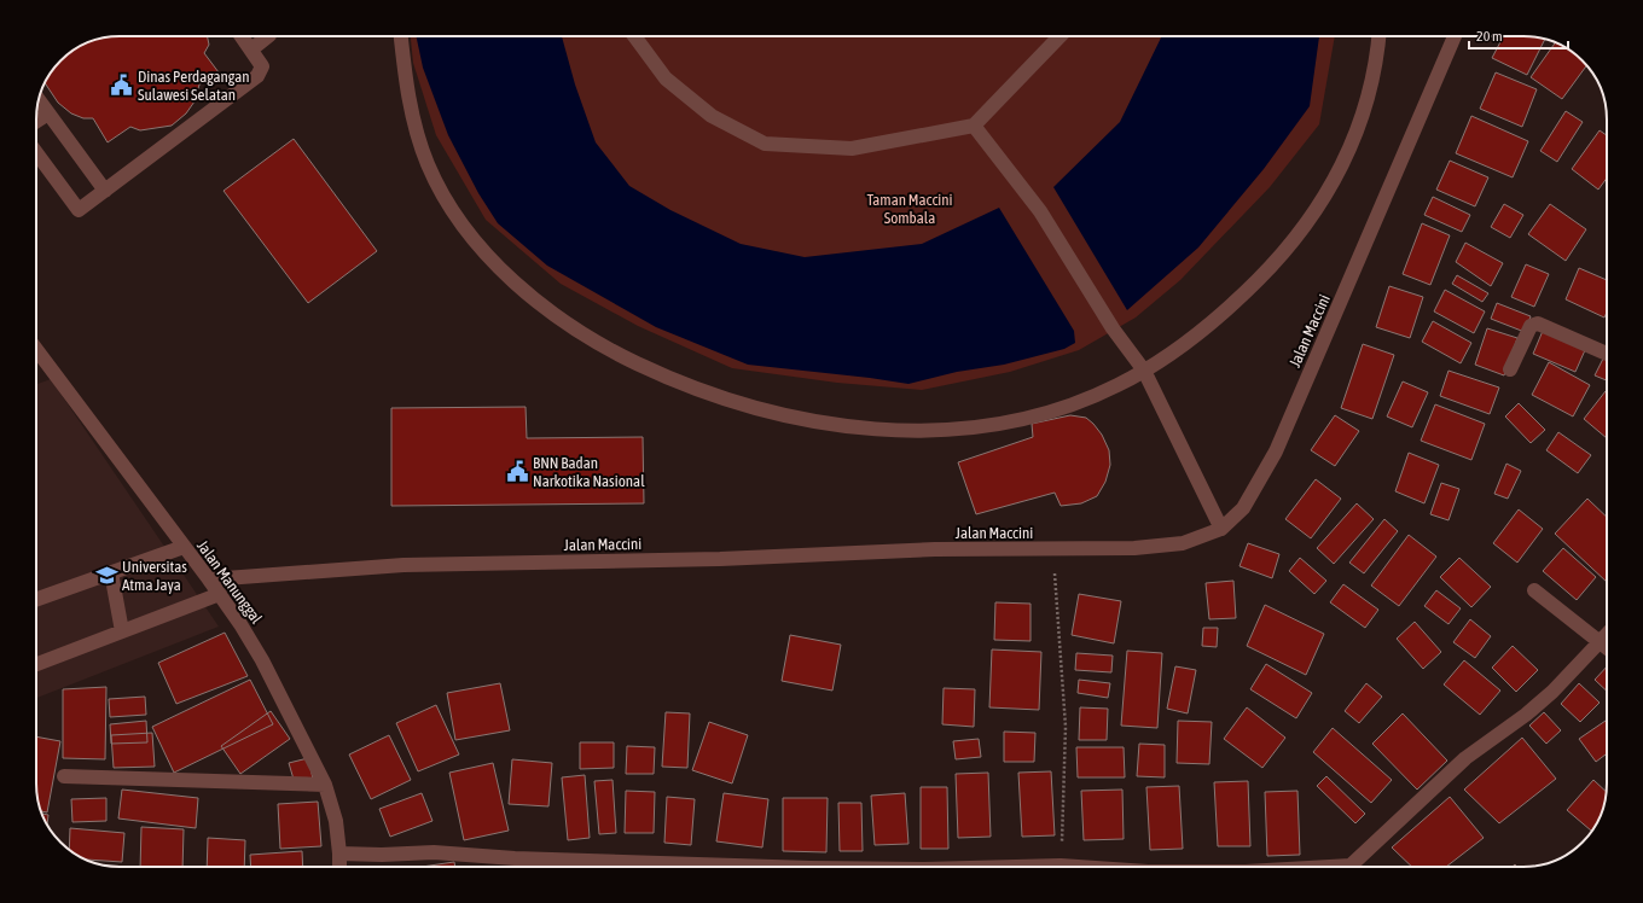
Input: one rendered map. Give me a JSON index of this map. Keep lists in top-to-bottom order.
{
  "streets": {
    "street": ["Jalan Maccini", "Jalan Manunggal"]
  },
  "crossings": [
    ["Jalan Maccini", "Jalan Manunggal"]
  ],
  "parks": ["Taman Maccini Sombala"],
  "places": {
    "public building": ["Dinas Perdagangan Sulawesi Selatan", "BNN Badan Narkotika Nasional"],
    "school or university": ["Universitas Atma Jaya"]
  },
  "scale_bar": "20 m"
}
